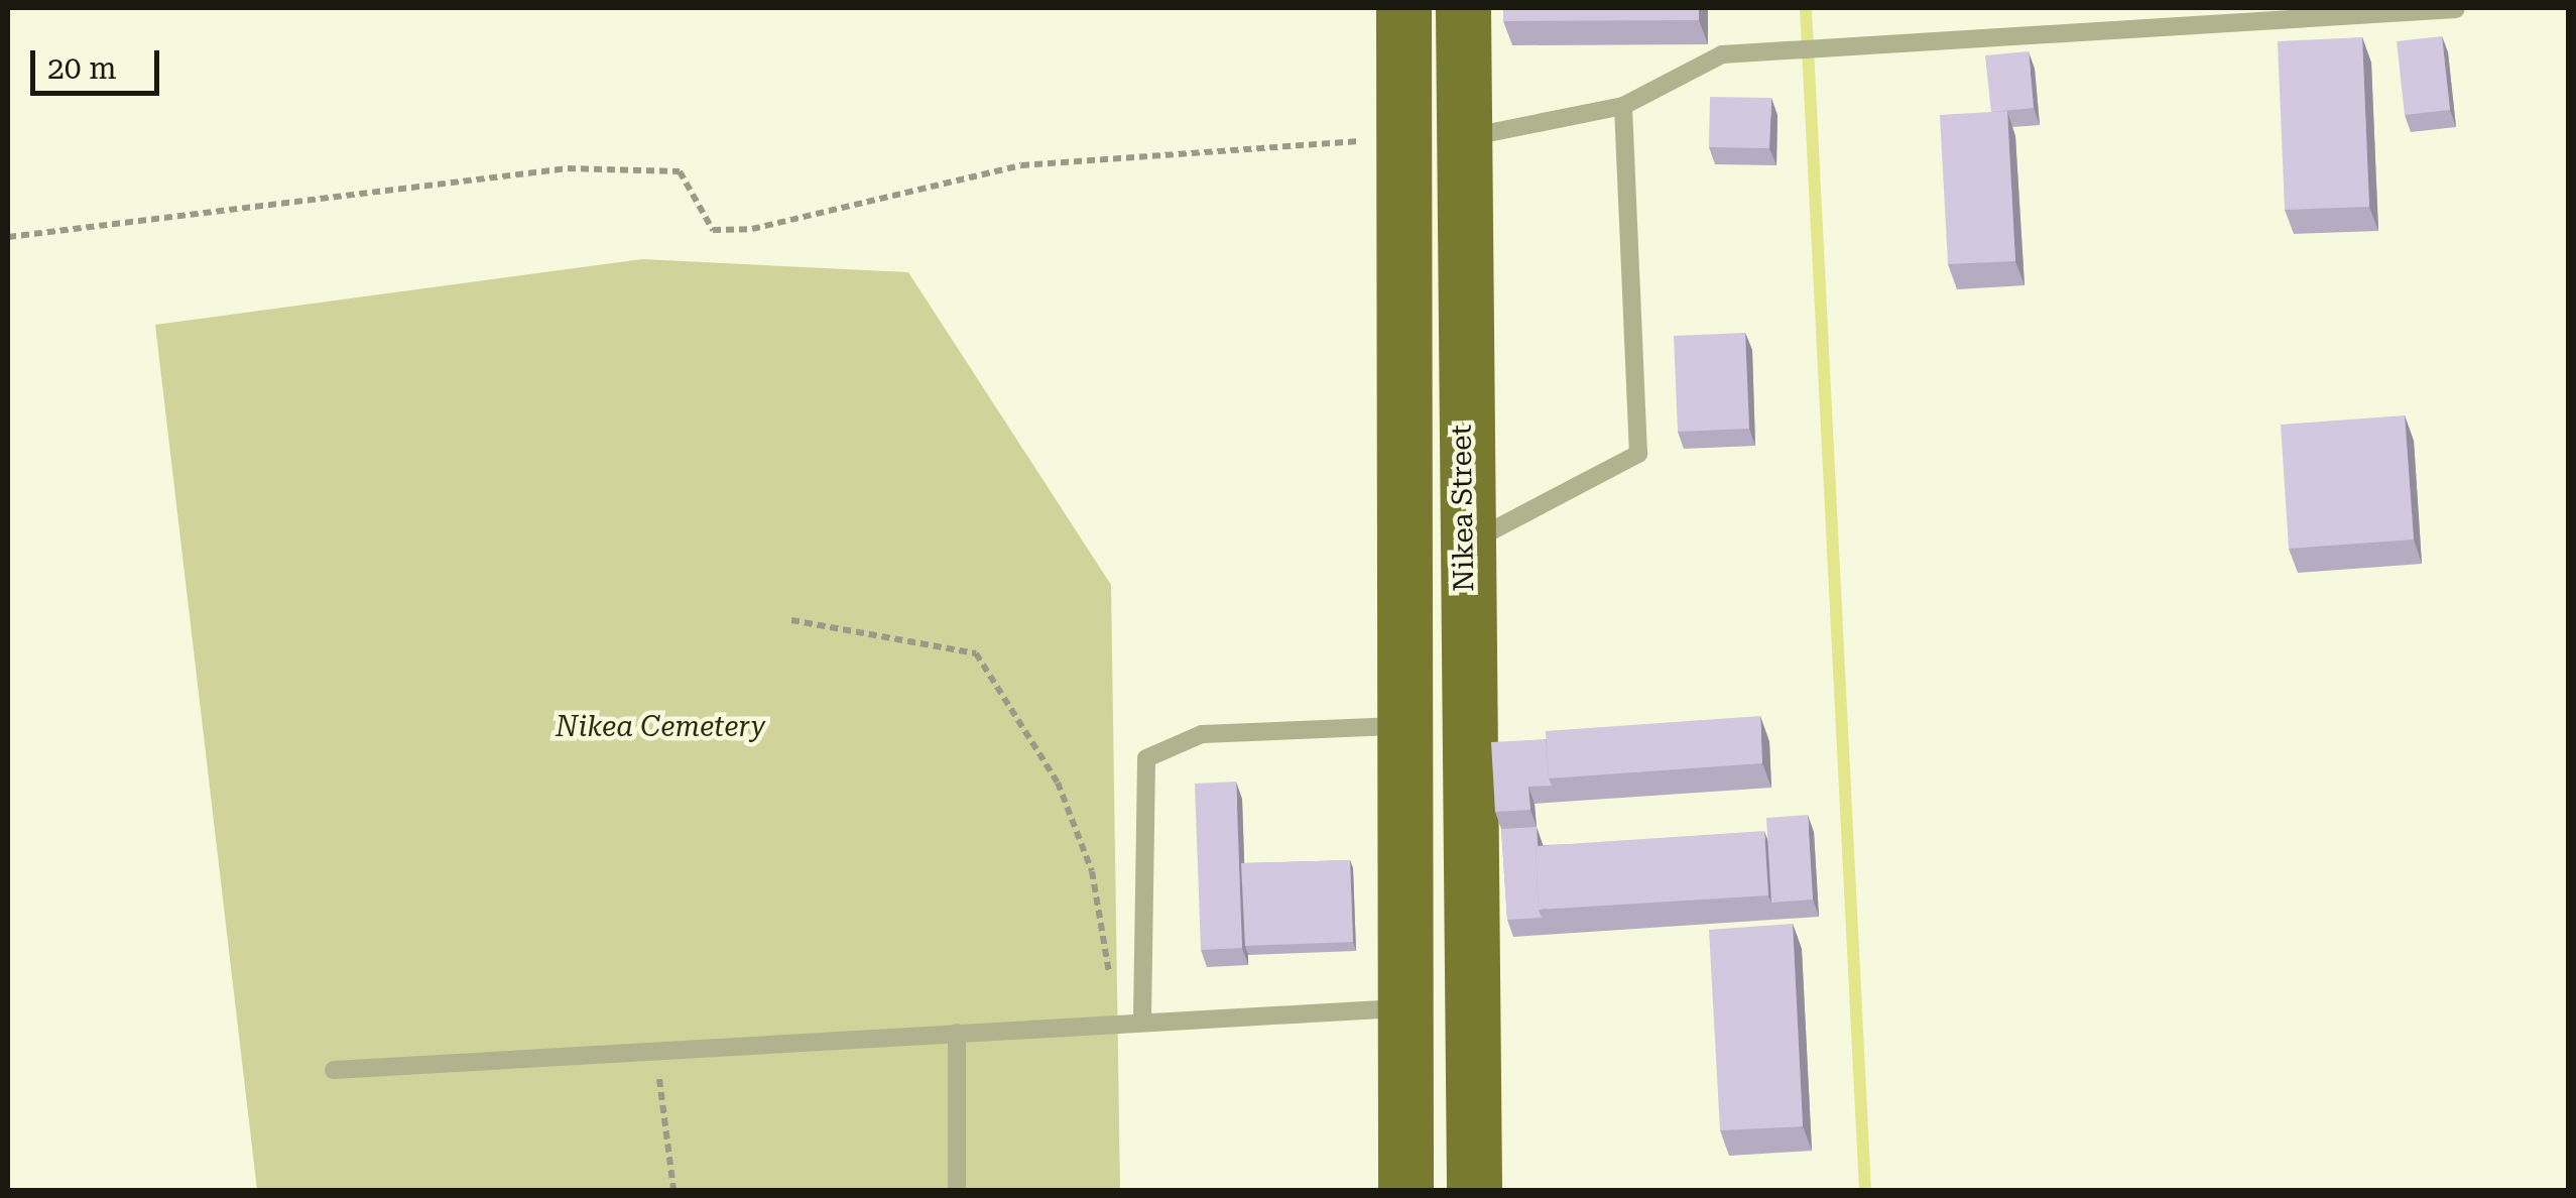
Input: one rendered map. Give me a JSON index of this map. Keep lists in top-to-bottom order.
{
  "streets": {
    "main road": ["Nikea Street"]
  },
  "parks": ["Nikea Cemetery"],
  "scale_bar": "20 m"
}
